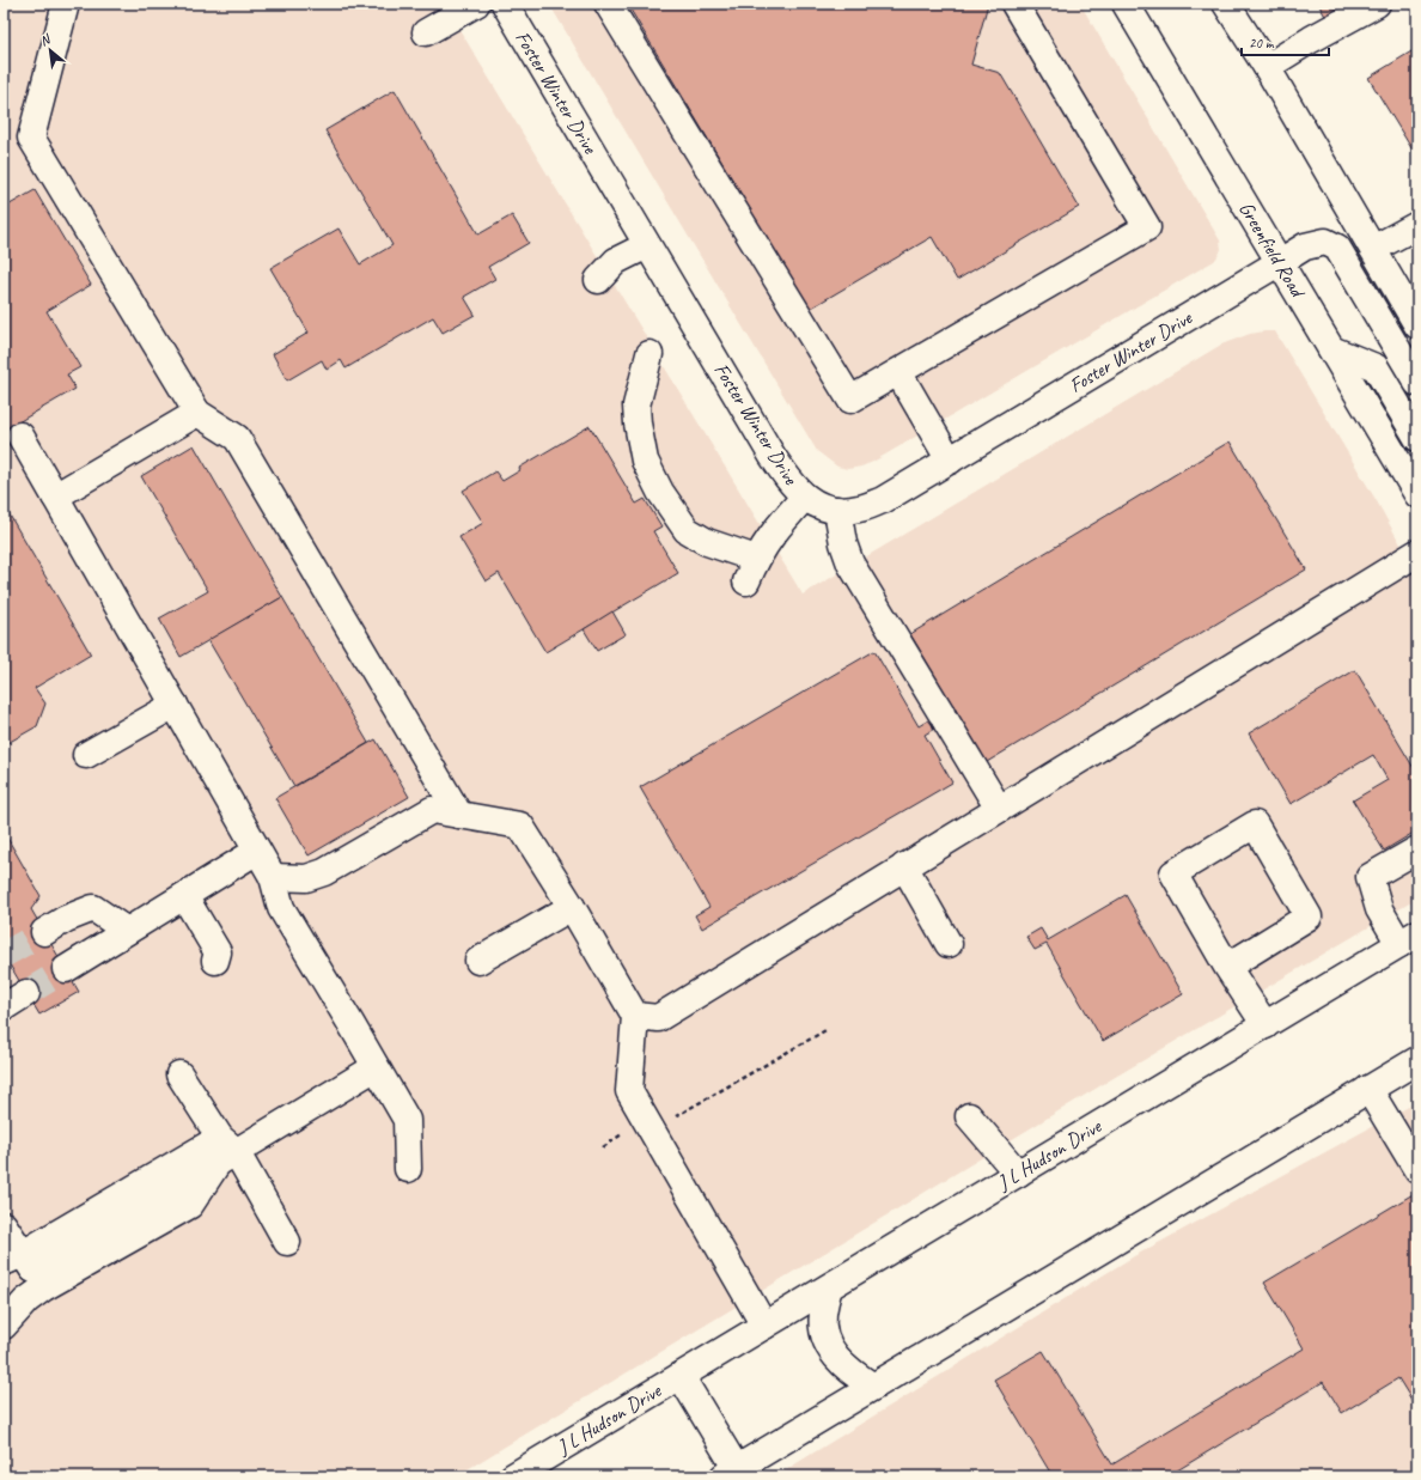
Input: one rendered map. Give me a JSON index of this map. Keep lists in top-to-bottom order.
{
  "streets": {
    "street": ["Foster Winter Drive", "Greenfield Road", "J L Hudson Drive"]
  },
  "crossings": [
    ["Foster Winter Drive", "Greenfield Road"]
  ],
  "scale_bar": "20 m",
  "north": "top left"
}
